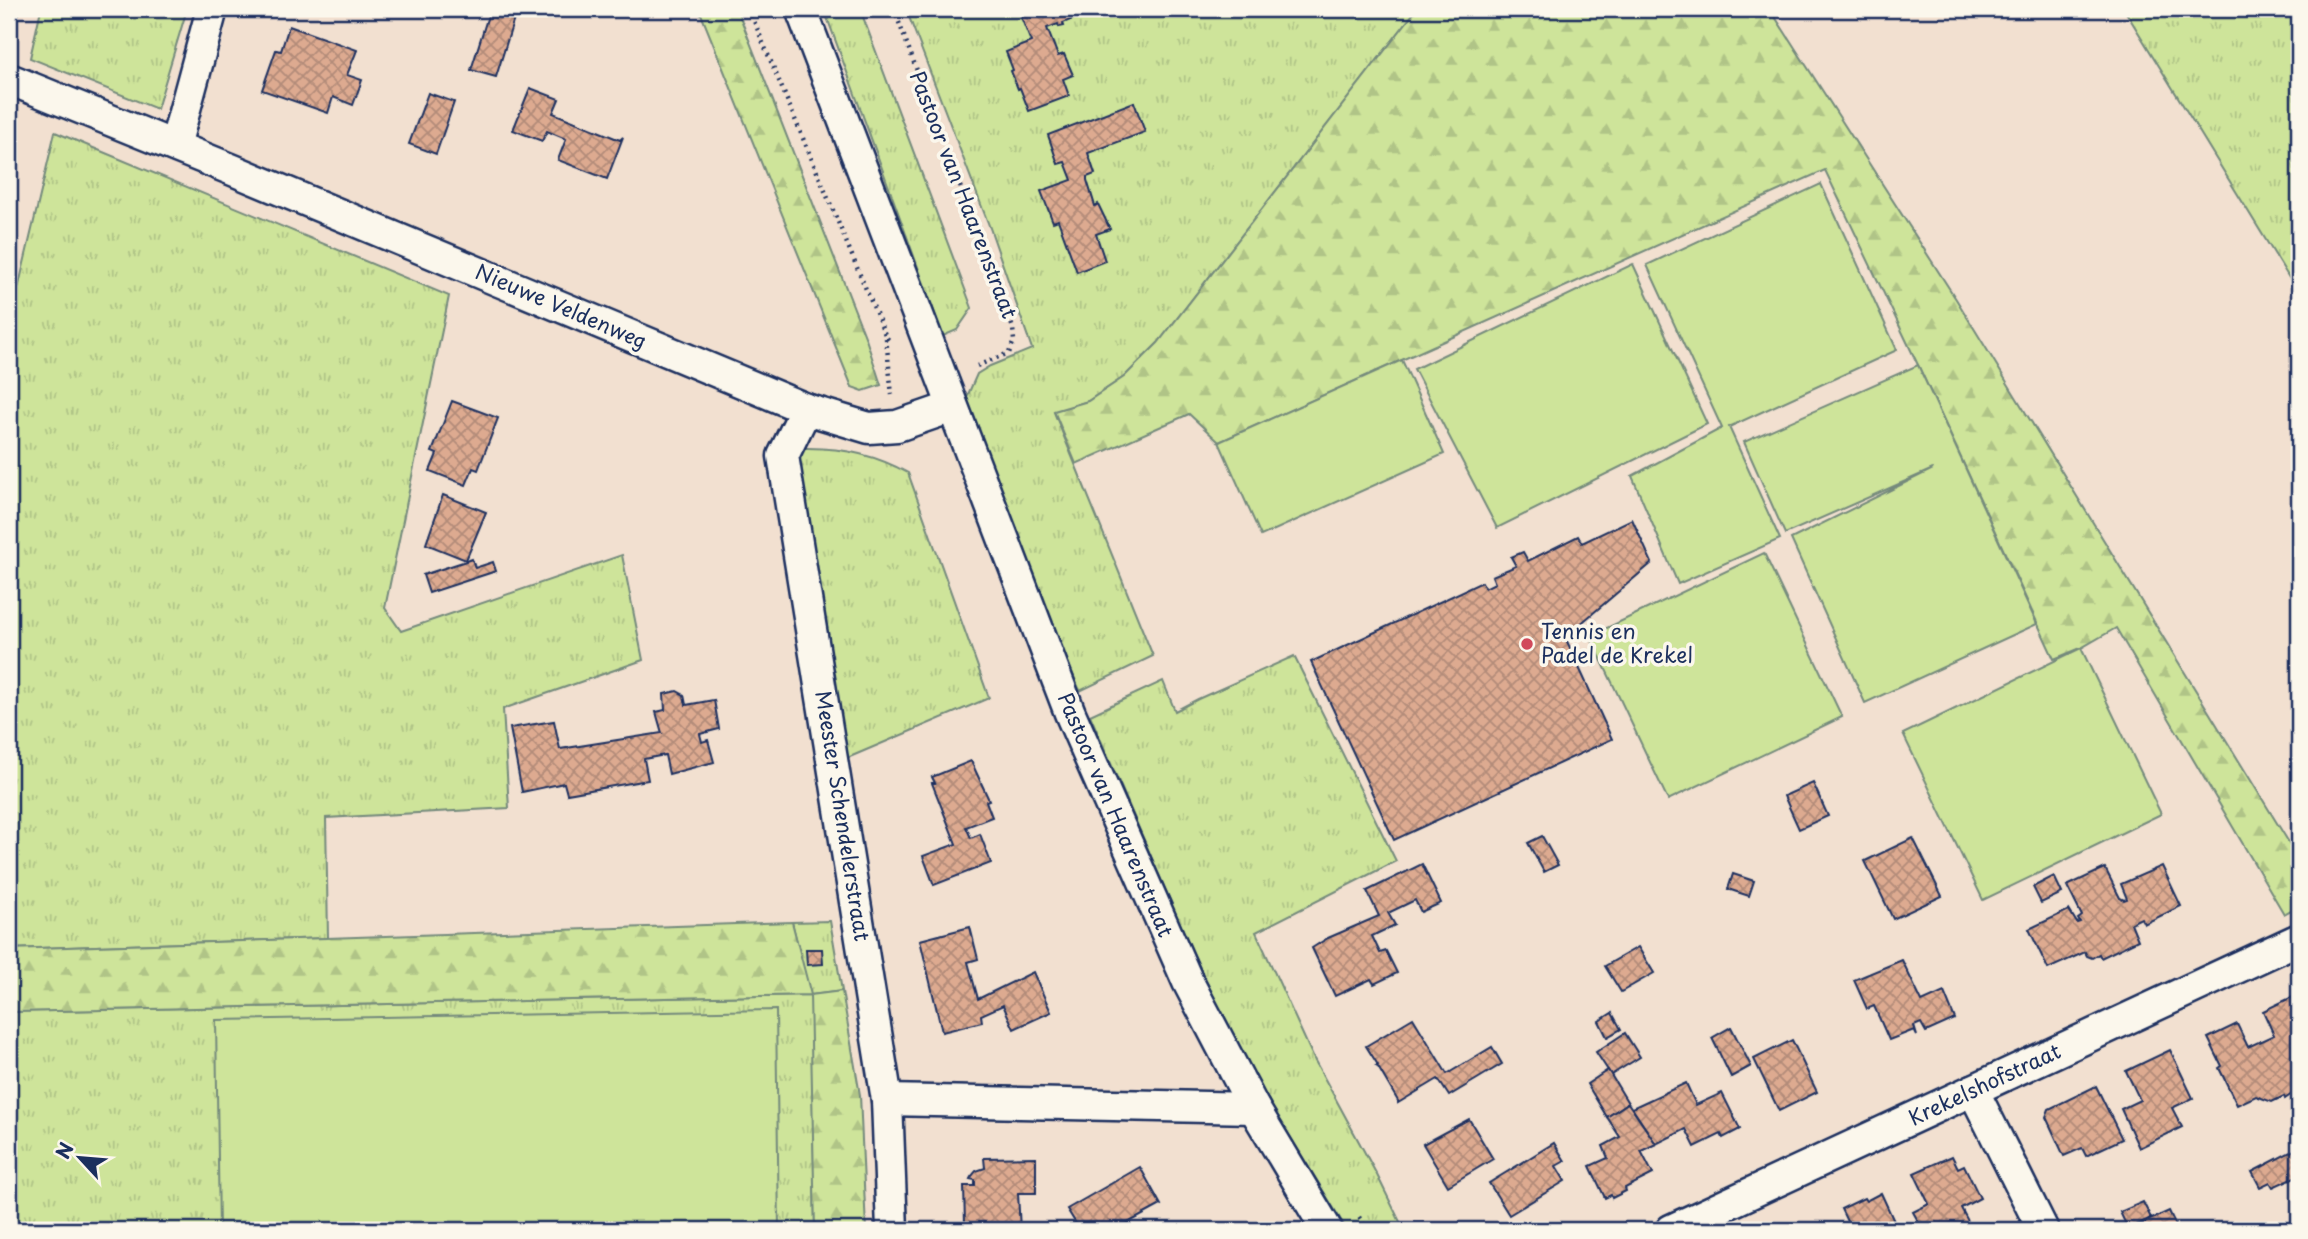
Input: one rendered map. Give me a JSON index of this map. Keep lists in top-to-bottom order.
{
  "streets": {
    "street": [
      "Pastoor van Haarenstraat",
      "Nieuwe Veldenweg",
      "Meester Schendelerstraat",
      "Krekelshofstraat"
    ]
  },
  "crossings": [
    ["Pastoor van Haarenstraat", "Nieuwe Veldenweg"],
    ["Nieuwe Veldenweg", "Meester Schendelerstraat"]
  ],
  "places": ["Tennis en Padel de Krekel"],
  "north": "top left"
}
